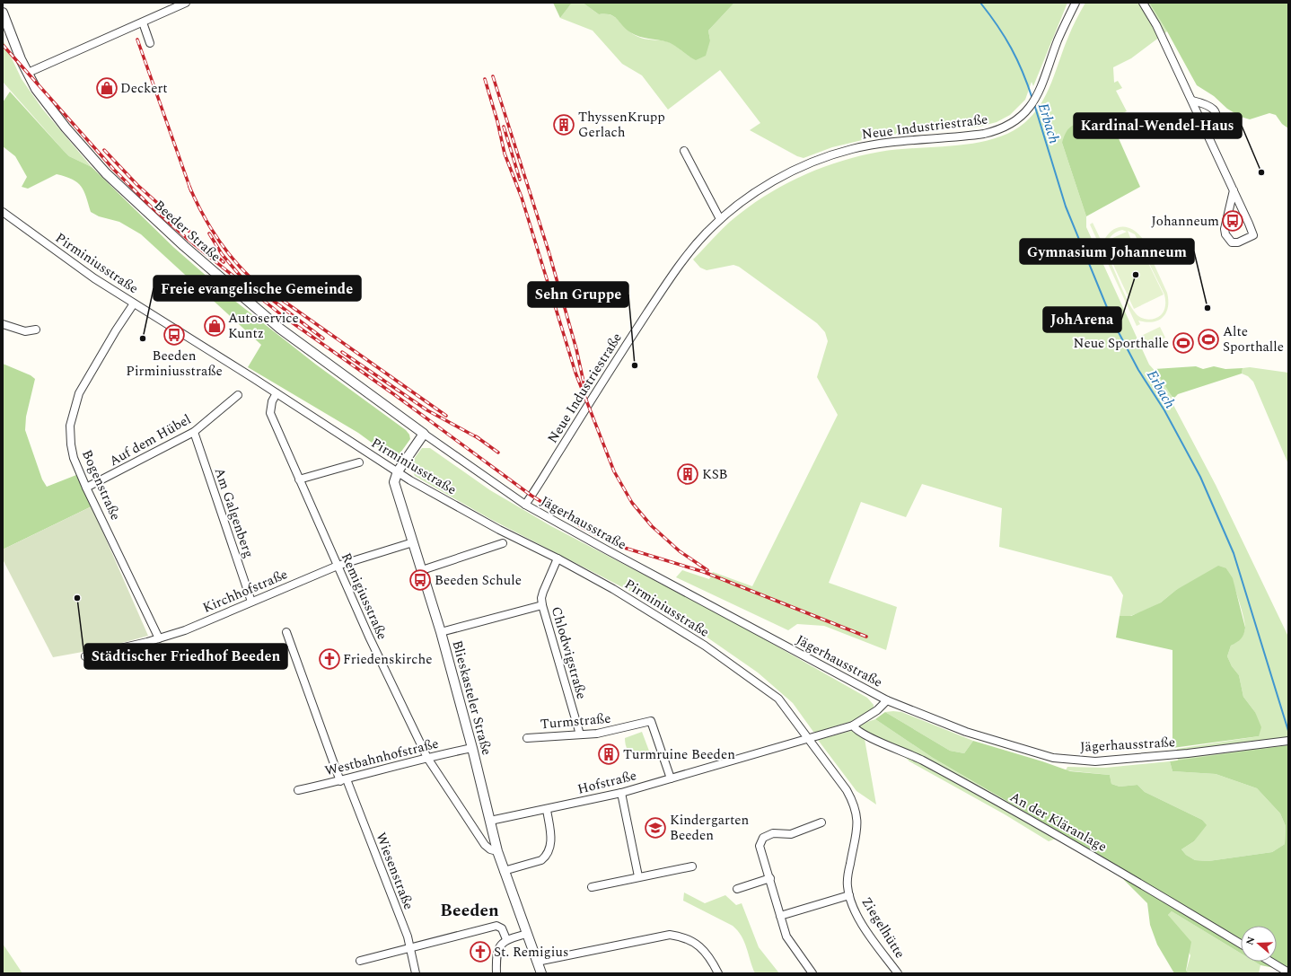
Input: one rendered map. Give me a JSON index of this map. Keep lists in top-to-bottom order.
{
  "streets": {
    "street": [
      "Neue Industriestraße",
      "Beeder Straße",
      "Pirminiusstraße",
      "Auf dem Hübel",
      "Bogenstraße",
      "Am Galgenberg",
      "Jägerhausstraße",
      "Kirchhofstraße",
      "Remigiusstraße",
      "Chlodwigstraße",
      "Blieskasteler Straße",
      "Turmstraße",
      "Westbahnhofstraße",
      "Hofstraße",
      "An der Kläranlage",
      "Wiesenstraße",
      "Ziegelhütte"
    ]
  },
  "crossings": [
    ["Neue Industriestraße", "Jägerhausstraße"],
    ["Beeder Straße", "Jägerhausstraße"],
    ["Beeder Straße", "Blieskasteler Straße"],
    ["Pirminiusstraße", "Bogenstraße"],
    ["Pirminiusstraße", "Remigiusstraße"],
    ["Pirminiusstraße", "Chlodwigstraße"],
    ["Pirminiusstraße", "Blieskasteler Straße"],
    ["Pirminiusstraße", "Hofstraße"],
    ["Pirminiusstraße", "Ziegelhütte"],
    ["Auf dem Hübel", "Bogenstraße"],
    ["Auf dem Hübel", "Am Galgenberg"],
    ["Bogenstraße", "Kirchhofstraße"],
    ["Am Galgenberg", "Kirchhofstraße"],
    ["Jägerhausstraße", "Blieskasteler Straße"],
    ["Jägerhausstraße", "Hofstraße"],
    ["Kirchhofstraße", "Remigiusstraße"],
    ["Kirchhofstraße", "Blieskasteler Straße"],
    ["Remigiusstraße", "Blieskasteler Straße"],
    ["Remigiusstraße", "Westbahnhofstraße"],
    ["Chlodwigstraße", "Turmstraße"],
    ["Blieskasteler Straße", "Westbahnhofstraße"],
    ["Blieskasteler Straße", "Hofstraße"],
    ["Turmstraße", "Hofstraße"],
    ["Westbahnhofstraße", "Wiesenstraße"],
    ["Hofstraße", "An der Kläranlage"],
    ["Hofstraße", "Ziegelhütte"]
  ],
  "districts": ["Beeden"],
  "water": ["Erbach"],
  "places": {
    "shop": ["Deckert", "Autoservice Kuntz"],
    "building": ["ThyssenKrupp Gerlach", "KSB", "Turmruine Beeden"],
    "other": [
      "Kardinal-Wendel-Haus",
      "JohArena",
      "Gymnasium Johanneum",
      "Freie evangelische Gemeinde",
      "Sehn Gruppe",
      "Städtischer Friedhof Beeden"
    ],
    "bus stop": ["Johanneum", "Beeden Pirminiusstraße", "Beeden Schule"],
    "sports": ["Alte Sporthalle", "Neue Sporthalle"],
    "church": ["Friedenskirche", "St. Remigius"],
    "school or university": ["Kindergarten Beeden"]
  },
  "north": "left"
}
